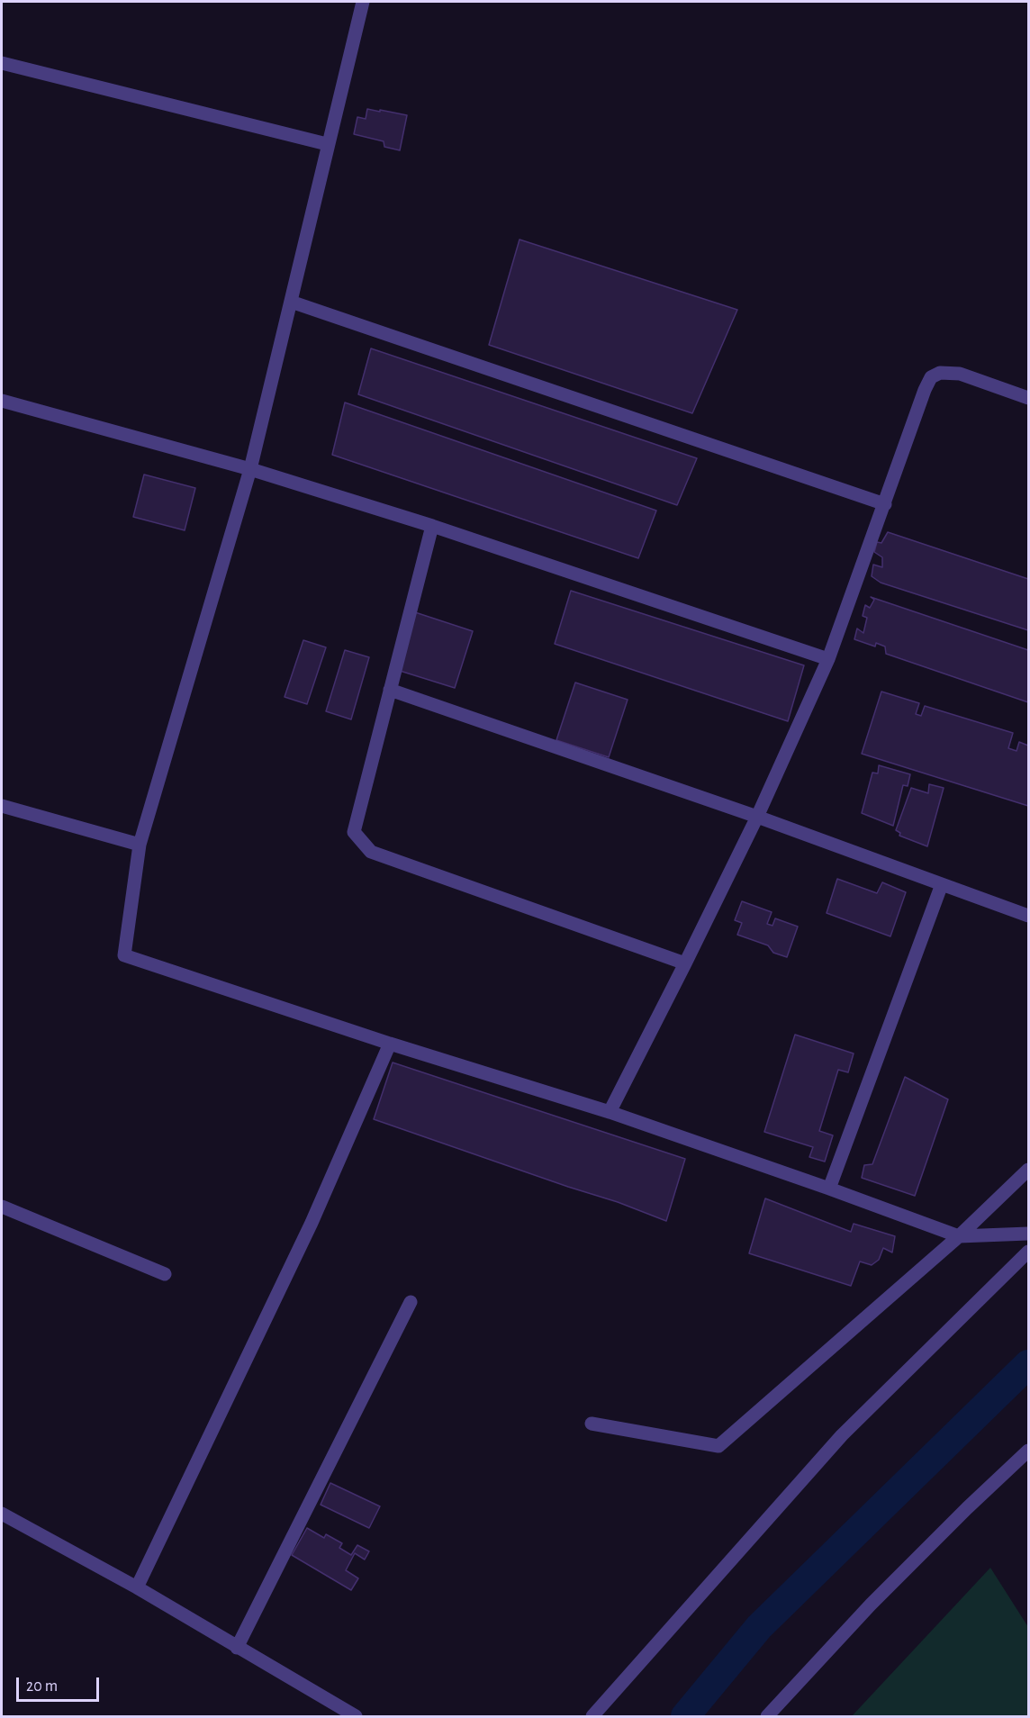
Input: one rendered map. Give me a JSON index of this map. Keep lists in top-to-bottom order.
{
  "scale_bar": "20 m"
}
